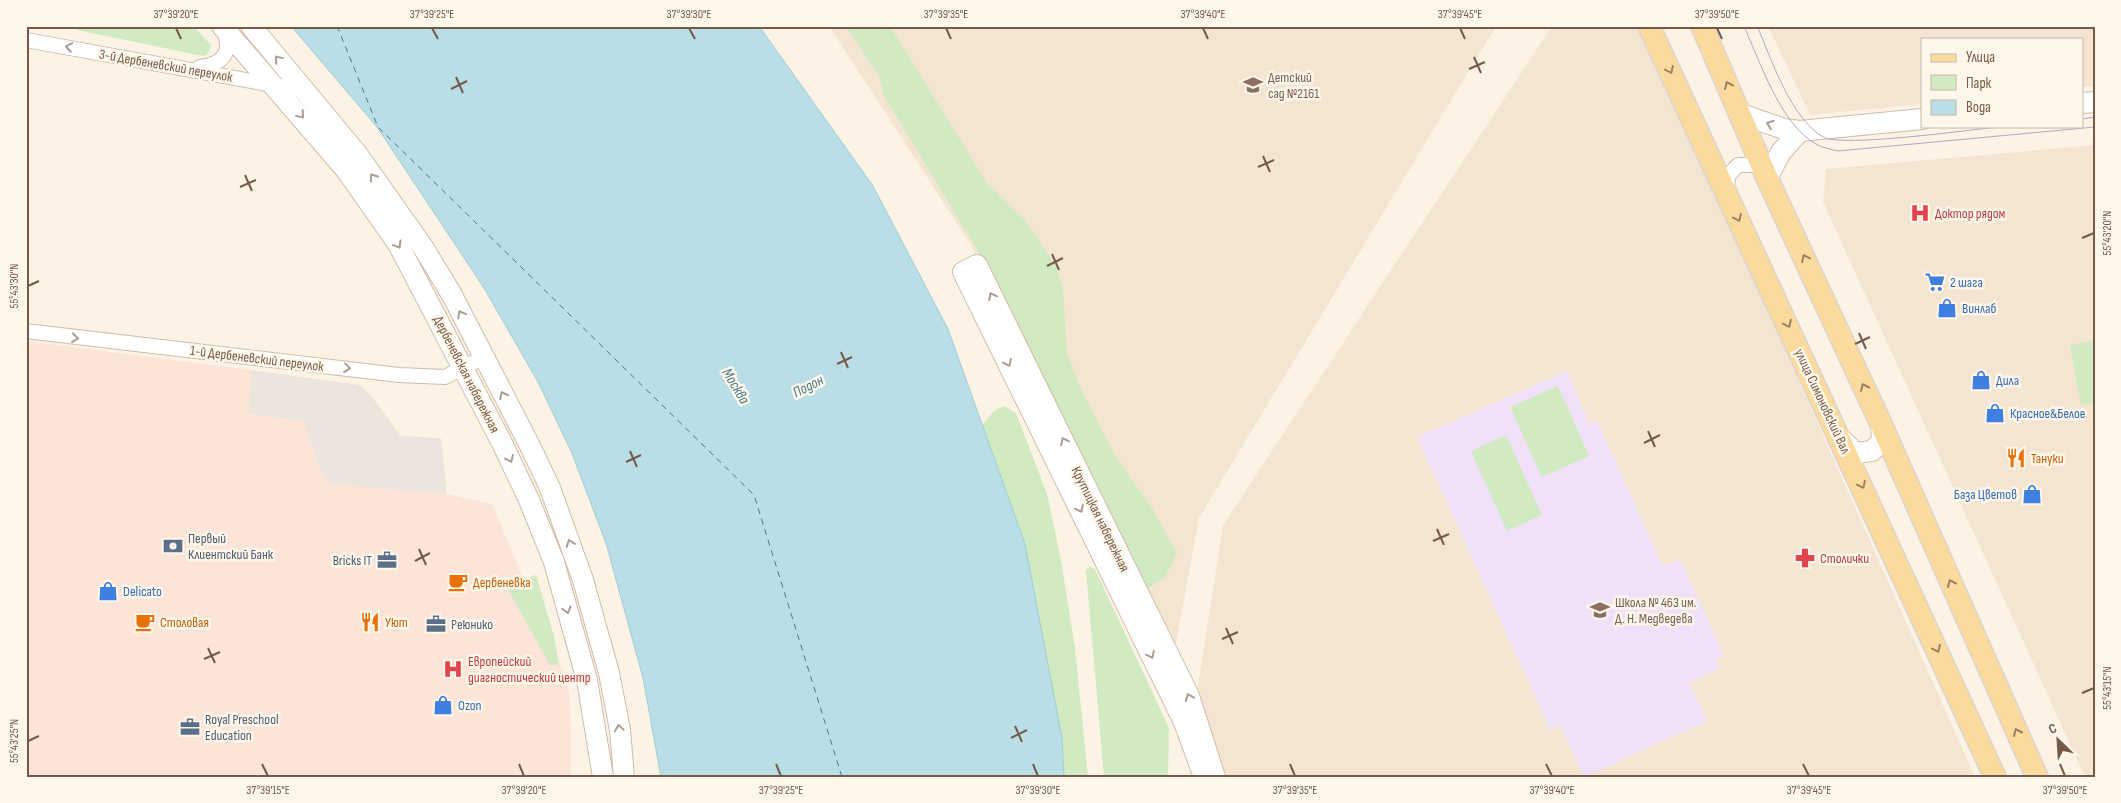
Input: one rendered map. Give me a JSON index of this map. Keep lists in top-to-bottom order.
{
  "streets": {
    "main road": ["Дербеневская набережная", "улица Симоновский Вал", "Крутицкая набережная"],
    "street": ["3-й Дербеневский переулок", "1-й Дербеневский переулок"]
  },
  "crossings": [
    ["3-й Дербеневский переулок", "Дербеневская набережная"],
    ["1-й Дербеневский переулок", "Дербеневская набережная"]
  ],
  "one_way": ["3-й Дербеневский переулок", "1-й Дербеневский переулок"],
  "water": ["Москва", "Подон"],
  "places": {
    "school or university": ["Детский сад №2161", "Школа № 463 им. Д. Н. Медведева"],
    "hospital": ["Доктор рядом", "Европейский диагностический центр"],
    "supermarket": ["2 шага"],
    "shop": [
      "Винлаб",
      "Дила",
      "Красное&Белое",
      "База Цветов",
      "Delicato",
      "Ozon"
    ],
    "restaurant": ["Тануки", "Уют"],
    "bank": ["Первый Клиентский Банк"],
    "pharmacy": ["Столички"],
    "office": ["Bricks IT", "Реюнико", "Royal Preschool Education"],
    "cafe": ["Дербеневка", "Столовая"]
  },
  "legend": ["Улица", "Парк", "Вода"],
  "north": "top left",
  "coordinates": [
    "37°39'20\"E",
    "37°39'25\"E",
    "37°39'30\"E",
    "37°39'35\"E",
    "37°39'40\"E",
    "37°39'45\"E",
    "37°39'50\"E",
    "55°43'20\"N",
    "55°43'30\"N",
    "55°43'15\"N",
    "55°43'25\"N",
    "37°39'15\"E"
  ]
}
